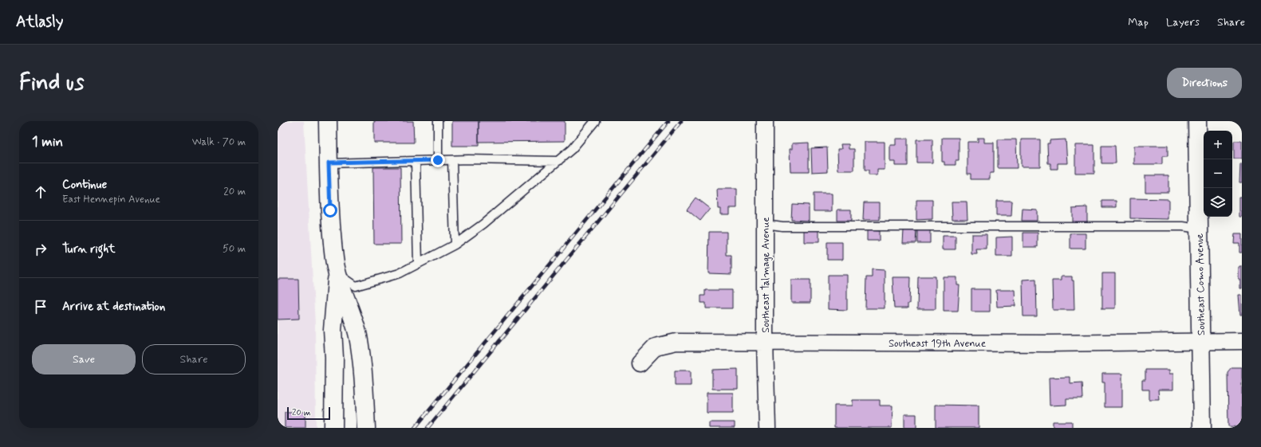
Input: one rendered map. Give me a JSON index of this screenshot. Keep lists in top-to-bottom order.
{
  "streets": {
    "main road": ["Southeast Como Avenue"],
    "street": ["Southeast Talmage Avenue", "Southeast 19th Avenue"]
  },
  "crossings": [
    ["Southeast Talmage Avenue", "Southeast 19th Avenue"],
    ["Southeast Como Avenue", "Southeast 19th Avenue"]
  ],
  "scale_bar": "20 m",
  "page": {
    "header": "Atlasly",
    "nav": ["Map", "Layers", "Share"],
    "buttons": [
      "Directions",
      ["Save", "Share"]
    ],
    "title": "Find us",
    "heading": ["1 min", "Walk · 70 m"],
    "map_buttons": ["+", "−"],
    "list": [
      ["Continue", "East Hennepin Avenue", "20 m"],
      ["Turn right", "50 m"],
      "Arrive at destination"
    ],
    "scale": "20 m"
  }
}
